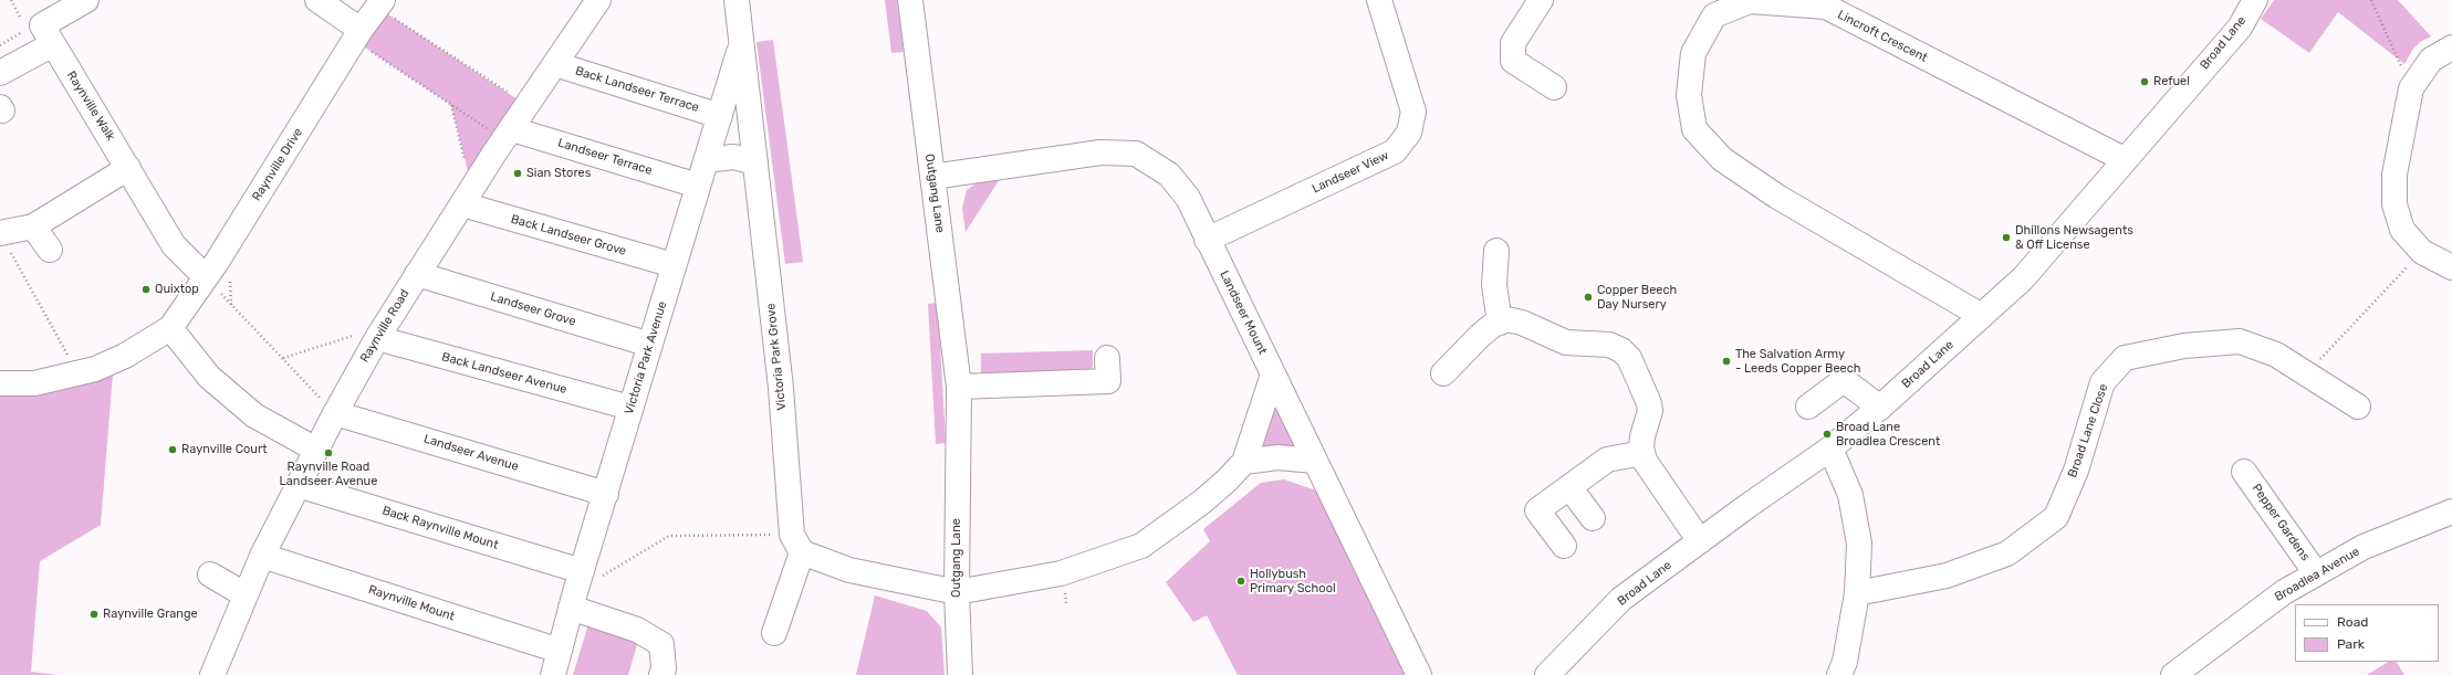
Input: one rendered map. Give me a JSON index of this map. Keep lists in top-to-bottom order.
{
  "streets": {
    "street": [
      "Lincroft Crescent",
      "Broad Lane",
      "Back Landseer Terrace",
      "Raynville Walk",
      "Landseer Terrace",
      "Raynville Drive",
      "Landseer View",
      "Outgang Lane",
      "Back Landseer Grove",
      "Landseer Grove",
      "Landseer Mount",
      "Raynville Road",
      "Victoria Park Grove",
      "Victoria Park Avenue",
      "Back Landseer Avenue",
      "Broad Lane Close",
      "Landseer Avenue",
      "Pepper Gardens",
      "Back Raynville Mount",
      "Broadlea Avenue",
      "Raynville Mount"
    ]
  },
  "crossings": [
    ["Lincroft Crescent", "Broad Lane"],
    ["Back Landseer Terrace", "Raynville Road"],
    ["Back Landseer Terrace", "Victoria Park Avenue"],
    ["Raynville Walk", "Raynville Drive"],
    ["Landseer Terrace", "Raynville Road"],
    ["Landseer Terrace", "Victoria Park Avenue"],
    ["Landseer View", "Landseer Mount"],
    ["Outgang Lane", "Landseer Mount"],
    ["Back Landseer Grove", "Raynville Road"],
    ["Back Landseer Grove", "Victoria Park Avenue"],
    ["Landseer Grove", "Raynville Road"],
    ["Landseer Grove", "Victoria Park Avenue"],
    ["Raynville Road", "Back Landseer Avenue"],
    ["Raynville Road", "Landseer Avenue"],
    ["Raynville Road", "Back Raynville Mount"],
    ["Raynville Road", "Raynville Mount"],
    ["Victoria Park Grove", "Victoria Park Avenue"],
    ["Victoria Park Avenue", "Back Landseer Avenue"],
    ["Victoria Park Avenue", "Landseer Avenue"],
    ["Victoria Park Avenue", "Back Raynville Mount"],
    ["Victoria Park Avenue", "Raynville Mount"],
    ["Pepper Gardens", "Broadlea Avenue"]
  ],
  "places": [
    "Refuel",
    "Sian Stores",
    "Dhillons Newsagents & Off License",
    "Quixtop",
    "Copper Beech Day Nursery",
    "The Salvation Army - Leeds Copper Beech",
    "Broad Lane Broadlea Crescent",
    "Raynville Court",
    "Raynville Road Landseer Avenue",
    "Hollybush Primary School",
    "Raynville Grange"
  ],
  "legend": ["Road", "Park"]
}
